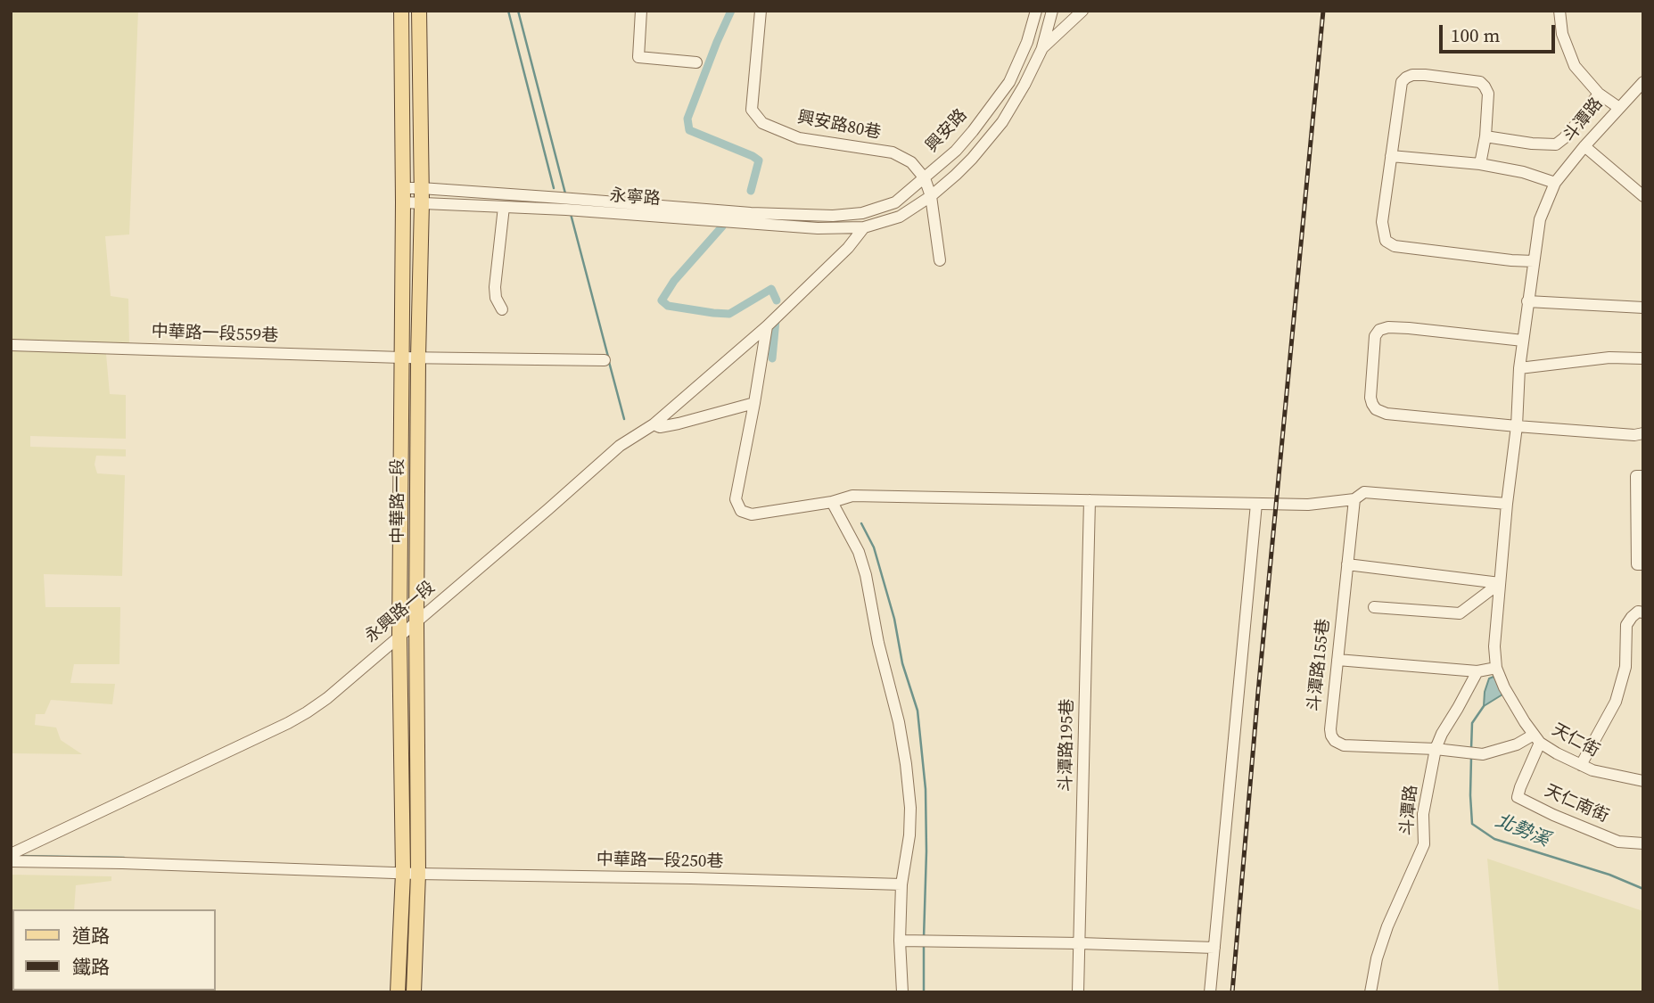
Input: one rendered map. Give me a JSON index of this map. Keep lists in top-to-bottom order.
{
  "streets": {
    "main road": ["中華路一段"],
    "street": [
      "斗潭路",
      "興安路80巷",
      "興安路",
      "永寧路",
      "中華路一段559巷",
      "永興路一段",
      "斗潭路155巷",
      "天仁街",
      "斗潭路195巷",
      "天仁南街",
      "中華路一段250巷"
    ]
  },
  "crossings": [
    ["斗潭路", "斗潭路155巷"],
    ["斗潭路", "天仁街"],
    ["興安路80巷", "興安路"],
    ["興安路", "永寧路"],
    ["永寧路", "中華路一段"],
    ["中華路一段559巷", "中華路一段"],
    ["中華路一段", "永興路一段"],
    ["中華路一段", "中華路一段250巷"],
    ["天仁街", "天仁南街"]
  ],
  "water": ["北勢溪"],
  "legend": ["道路", "鐵路"],
  "scale_bar": "100 m"
}
